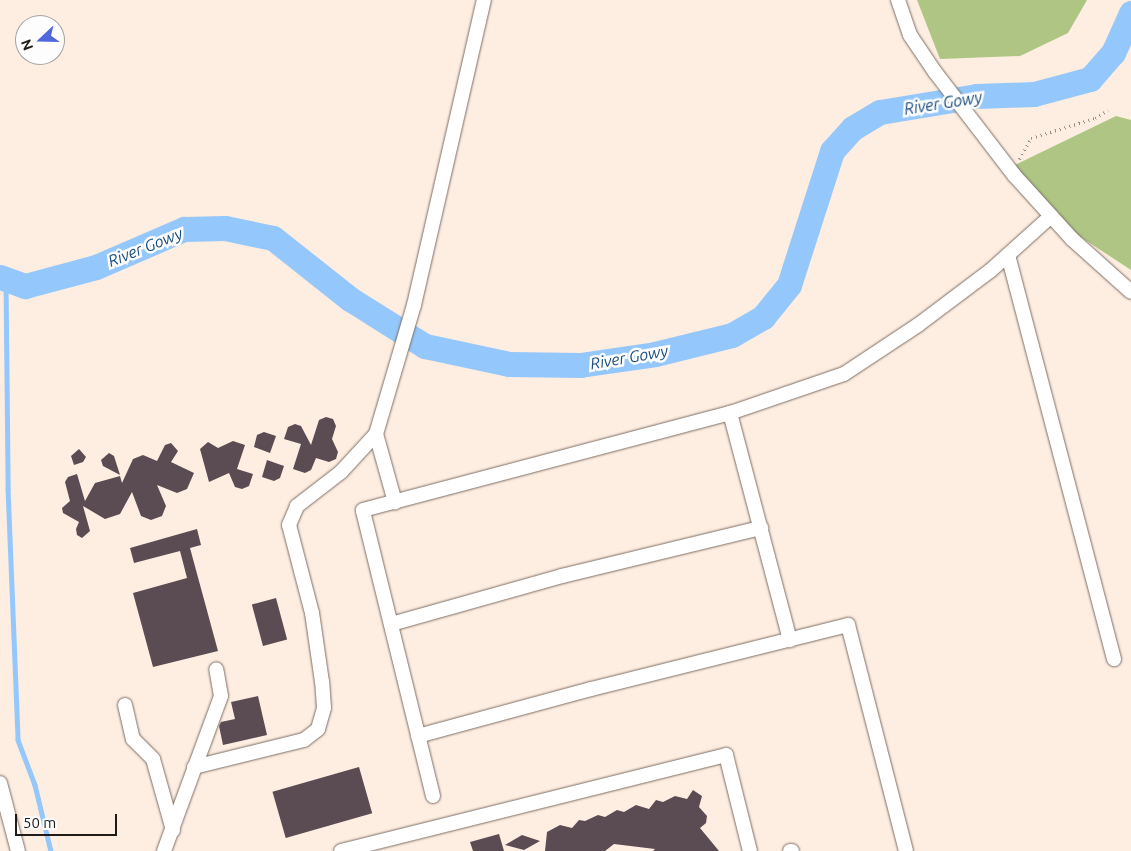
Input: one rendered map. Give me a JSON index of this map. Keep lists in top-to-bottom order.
{
  "water": ["River Gowy"],
  "scale_bar": "50 m",
  "north": "left"
}
